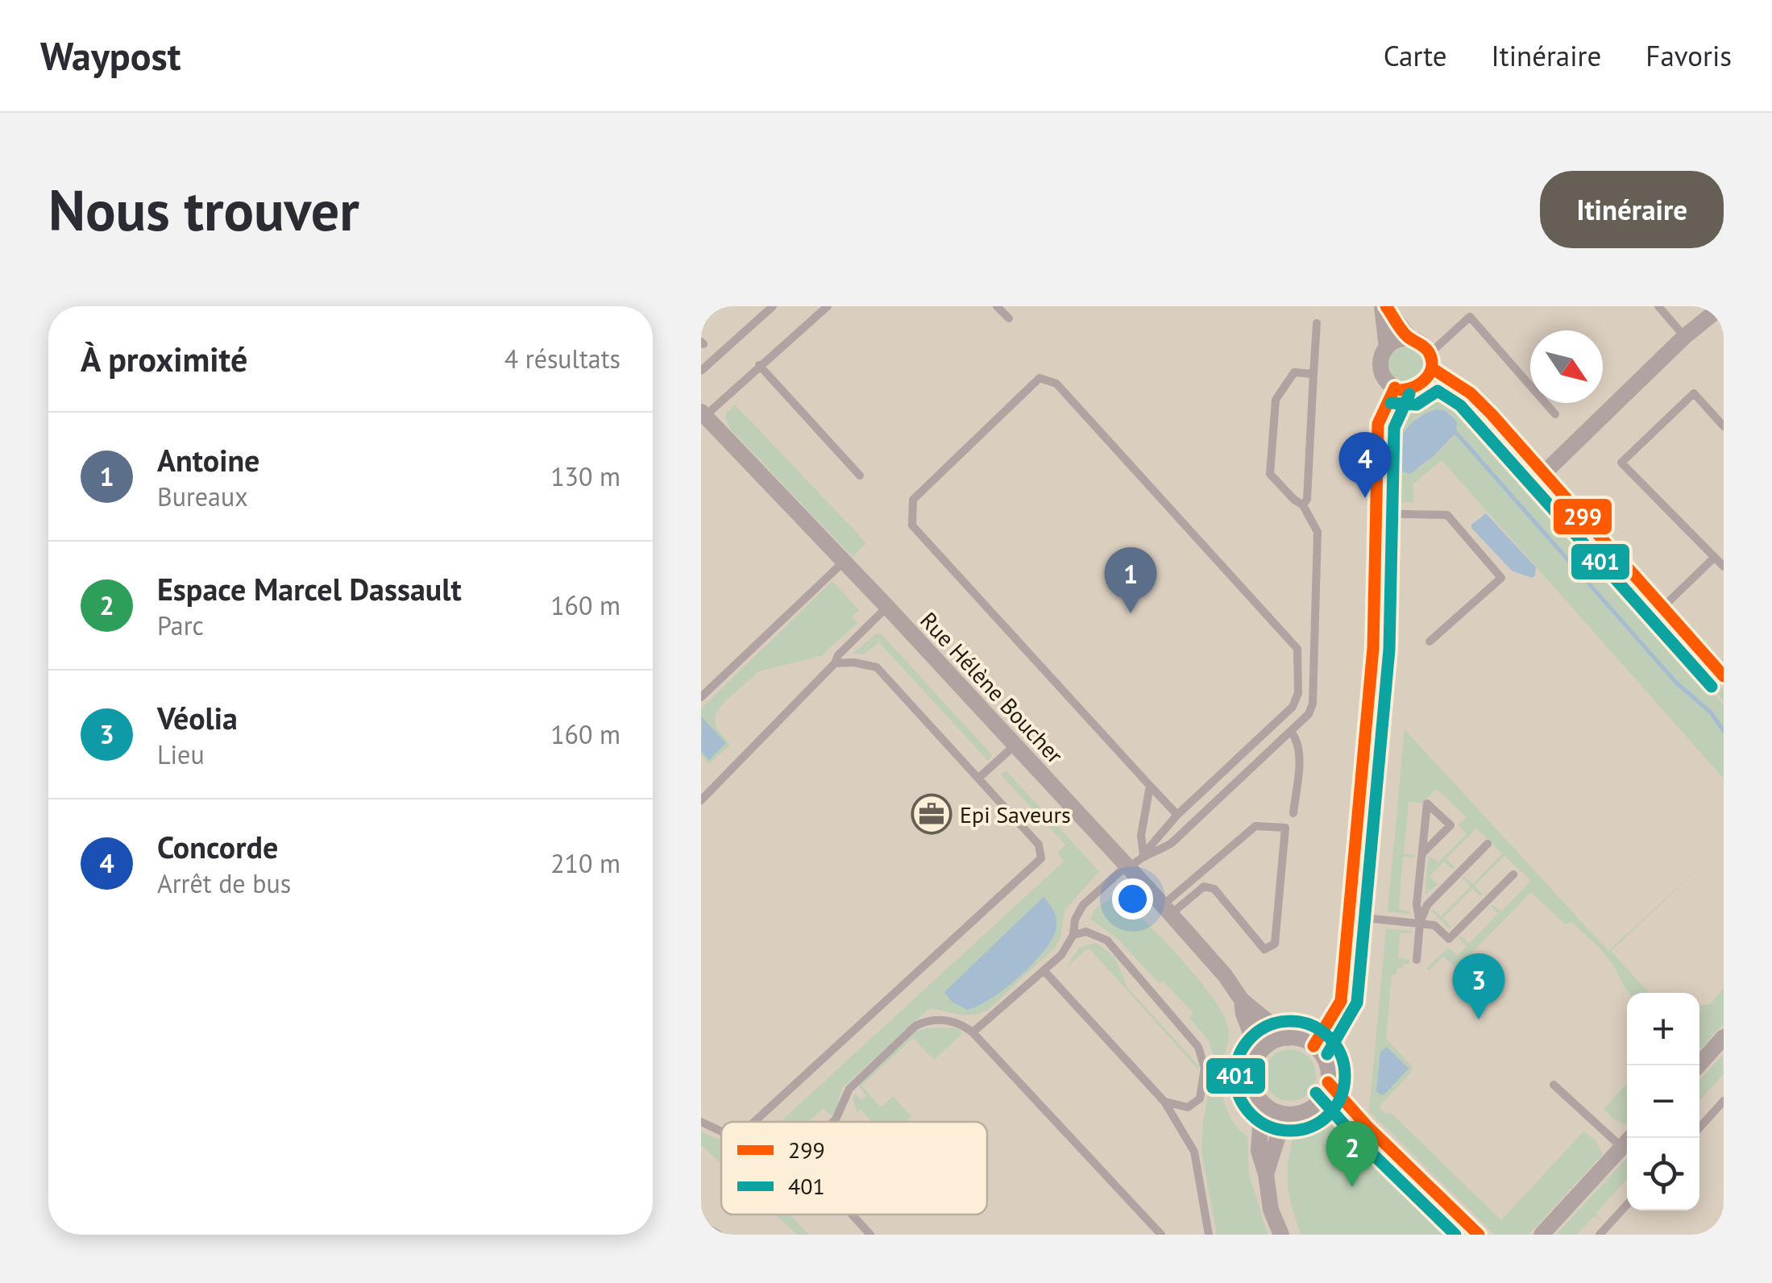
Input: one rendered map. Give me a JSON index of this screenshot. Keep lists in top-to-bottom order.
{
  "streets": {
    "street": ["Rue Hélène Boucher"]
  },
  "places": {
    "office": ["Epi Saveurs"]
  },
  "lines": ["transit line 299", "transit line 401"],
  "legend": ["299", "401"],
  "north": "bottom right",
  "page": {
    "header": "Waypost",
    "nav": ["Carte", "Itinéraire", "Favoris"],
    "buttons": "Itinéraire",
    "title": "Nous trouver",
    "heading": ["À proximité", "4 résultats"],
    "list": [
      {
        "mark": "1",
        "name": "Antoine",
        "note": "Bureaux",
        "value": "130 m"
      },
      {
        "mark": "2",
        "name": "Espace Marcel Dassault",
        "note": "Parc",
        "value": "160 m"
      },
      {
        "mark": "3",
        "name": "Véolia",
        "note": "Lieu",
        "value": "160 m"
      },
      {
        "mark": "4",
        "name": "Concorde",
        "note": "Arrêt de bus",
        "value": "210 m"
      }
    ],
    "pins": [
      "4",
      "1",
      "3",
      "2"
    ],
    "map_buttons": ["+", "−"]
  }
}
